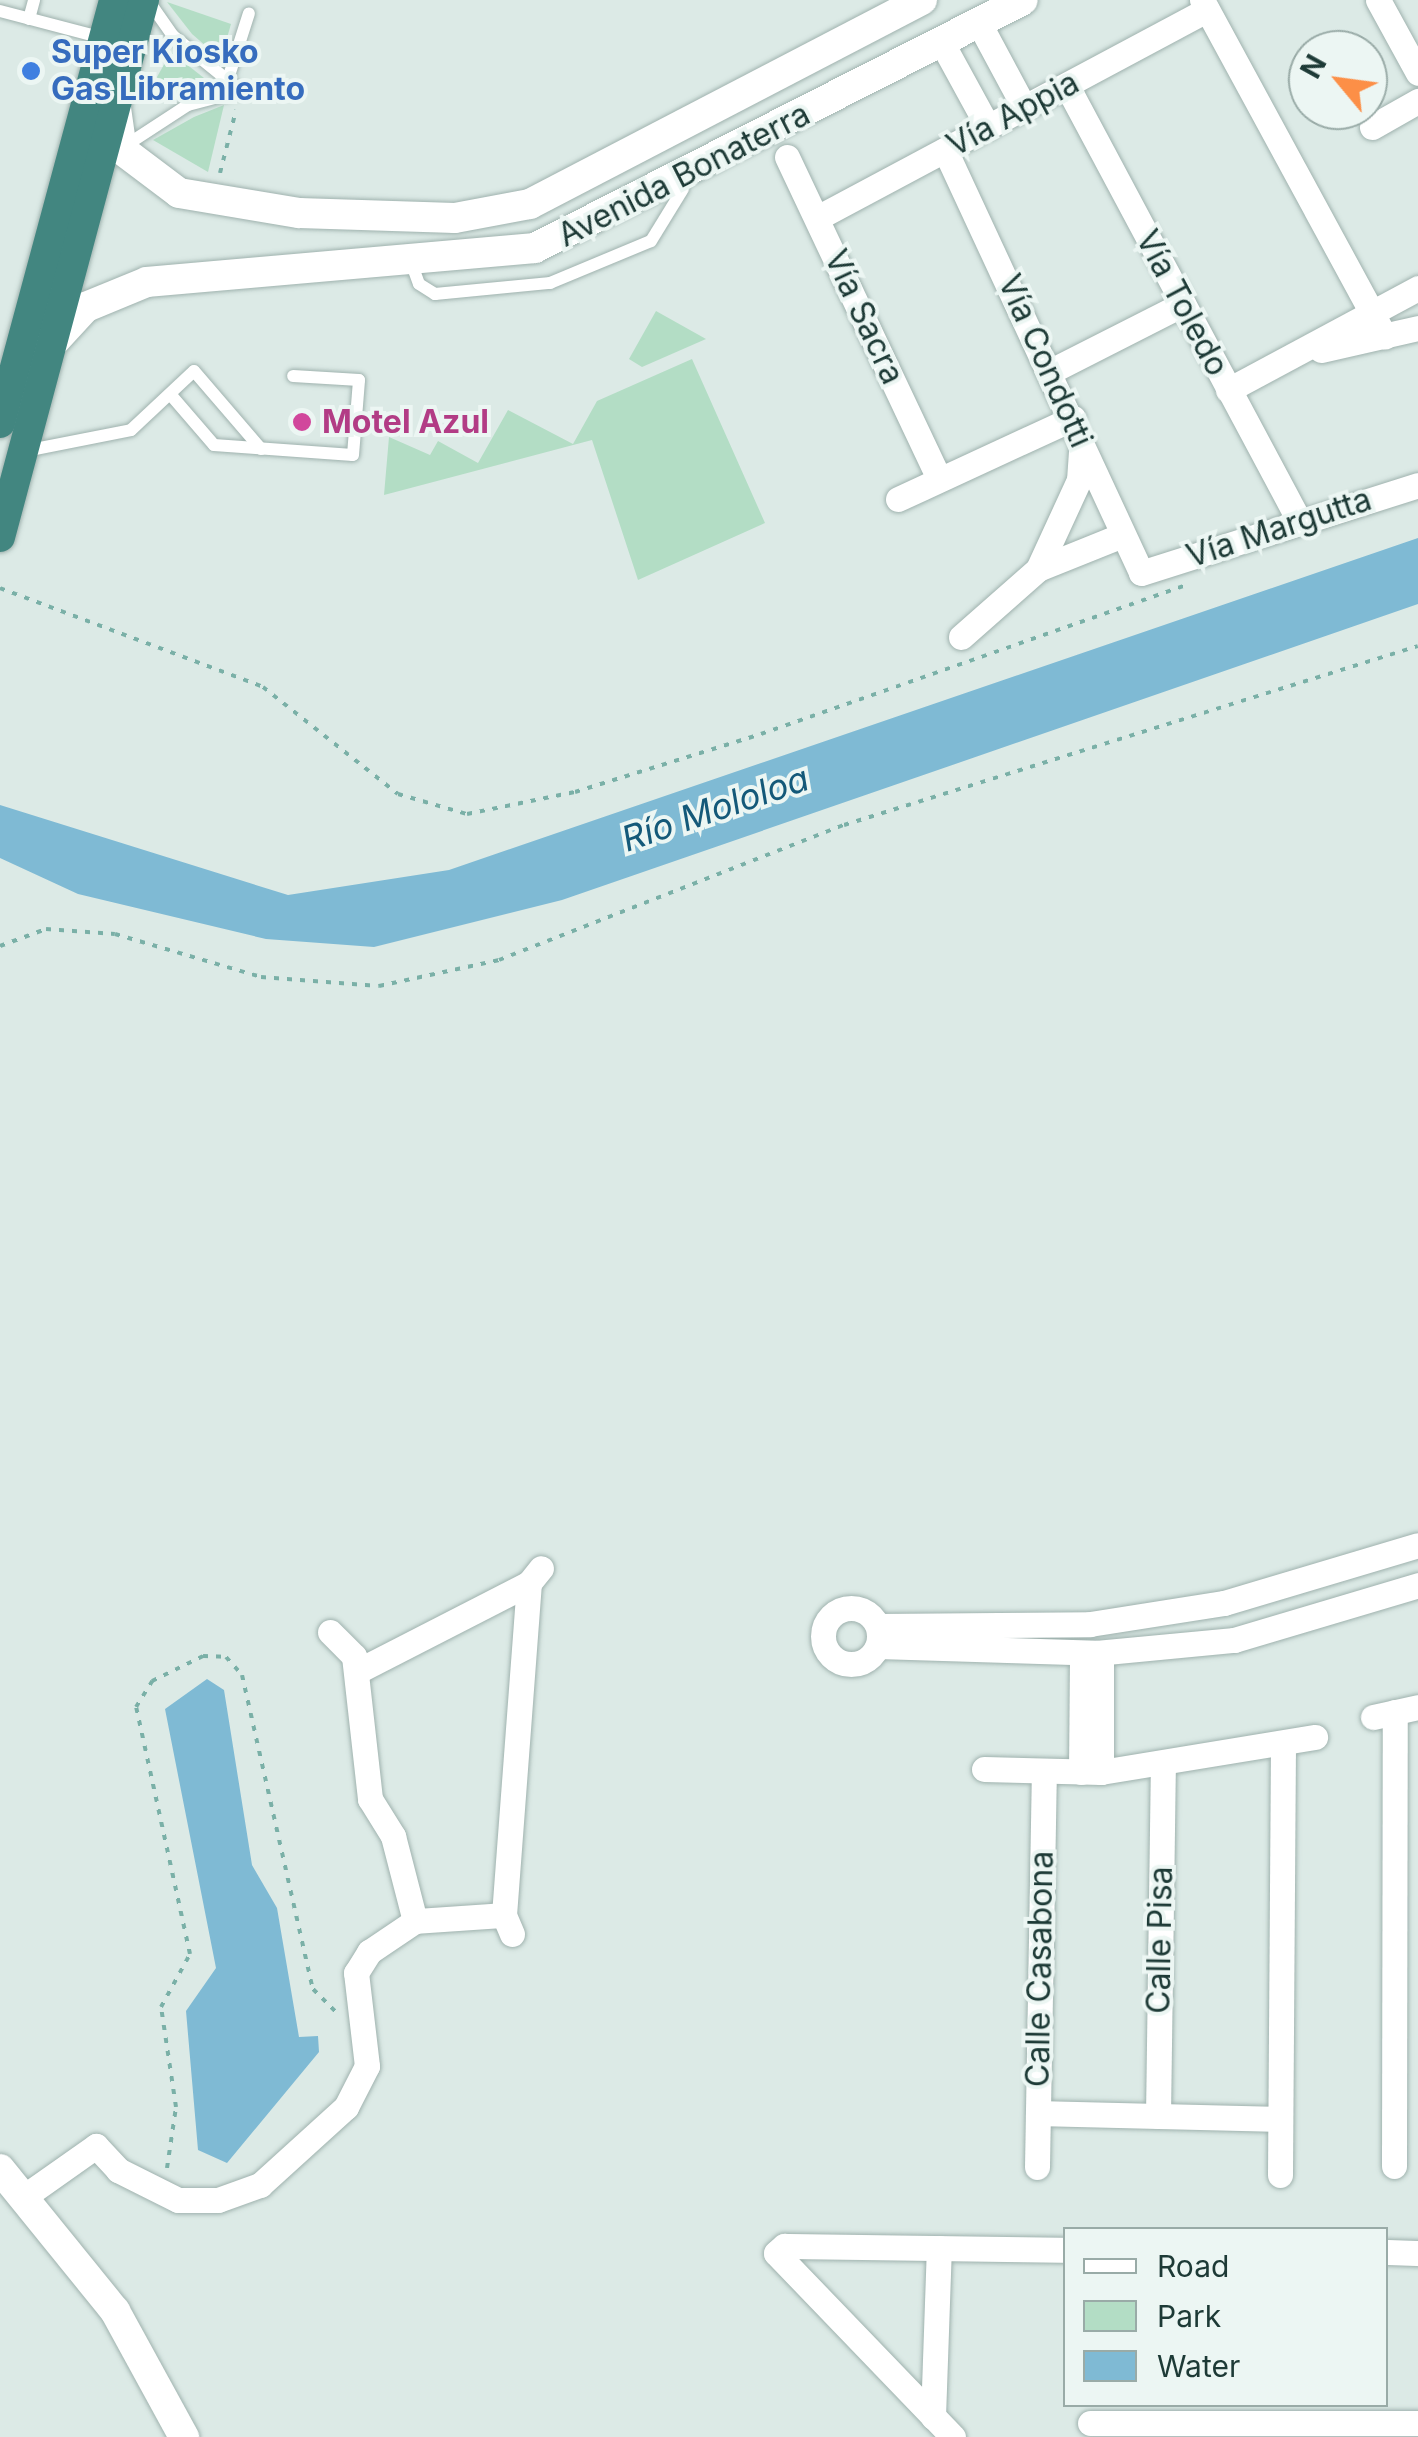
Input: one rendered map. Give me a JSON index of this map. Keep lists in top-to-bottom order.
{
  "streets": {
    "street": [
      "Vía Appia",
      "Avenida Bonaterra",
      "Vía Toledo",
      "Vía Sacra",
      "Vía Condotti",
      "Vía Margutta",
      "Calle Pisa",
      "Calle Casabona"
    ]
  },
  "crossings": [
    ["Vía Appia", "Vía Toledo"],
    ["Vía Appia", "Vía Sacra"],
    ["Vía Appia", "Vía Condotti"],
    ["Vía Toledo", "Vía Margutta"],
    ["Vía Condotti", "Vía Margutta"]
  ],
  "water": ["Río Mololoa"],
  "places": ["Super Kiosko Gas Libramiento", "Motel Azul"],
  "legend": ["Road", "Park", "Water"],
  "north": "top left"
}
